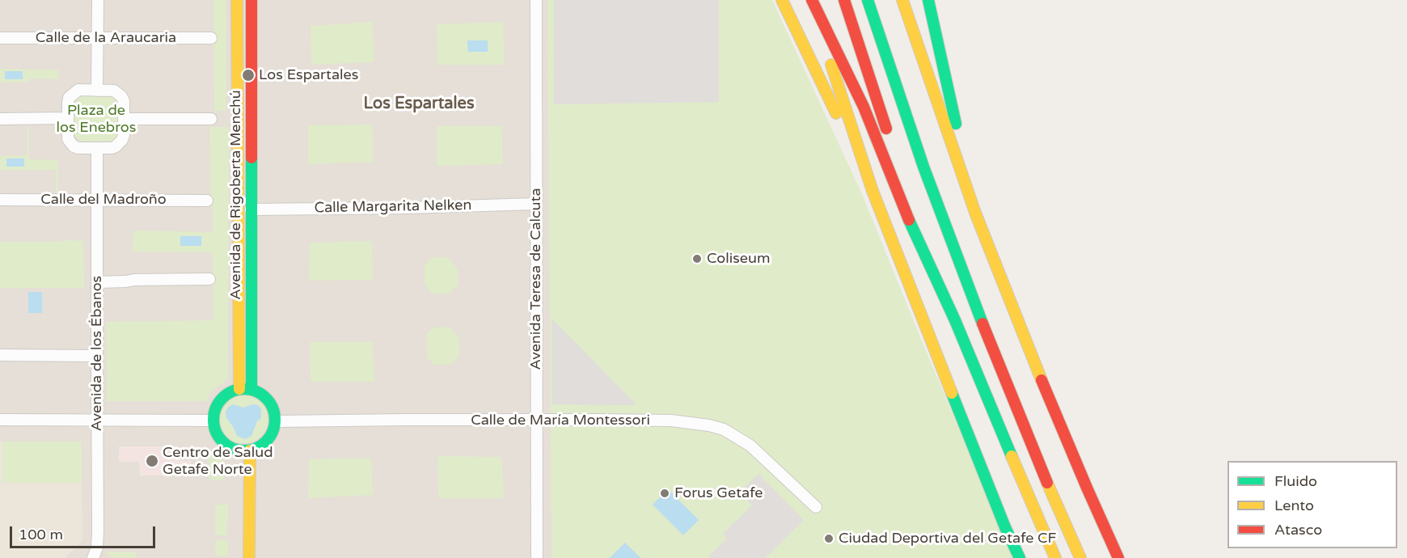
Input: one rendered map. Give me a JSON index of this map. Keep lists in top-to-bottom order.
{
  "streets": {
    "main road": ["Avenida de Rigoberta Menchú"],
    "street": [
      "Calle de la Araucaria",
      "Calle del Madroño",
      "Calle Margarita Nelken",
      "Avenida Teresa de Calcuta",
      "Avenida de los Ébanos",
      "Calle de María Montessori"
    ]
  },
  "crossings": [
    ["Avenida de Rigoberta Menchú", "Calle Margarita Nelken"],
    ["Avenida de Rigoberta Menchú", "Calle de María Montessori"],
    ["Calle del Madroño", "Avenida de los Ébanos"],
    ["Calle Margarita Nelken", "Avenida Teresa de Calcuta"],
    ["Avenida Teresa de Calcuta", "Calle de María Montessori"]
  ],
  "districts": ["Los Espartales"],
  "parks": ["Plaza de los Enebros"],
  "places": [
    "Los Espartales",
    "Coliseum",
    "Centro de Salud Getafe Norte",
    "Forus Getafe",
    "Ciudad Deportiva del Getafe CF"
  ],
  "legend": ["Fluido", "Lento", "Atasco"],
  "scale_bar": "100 m"
}
